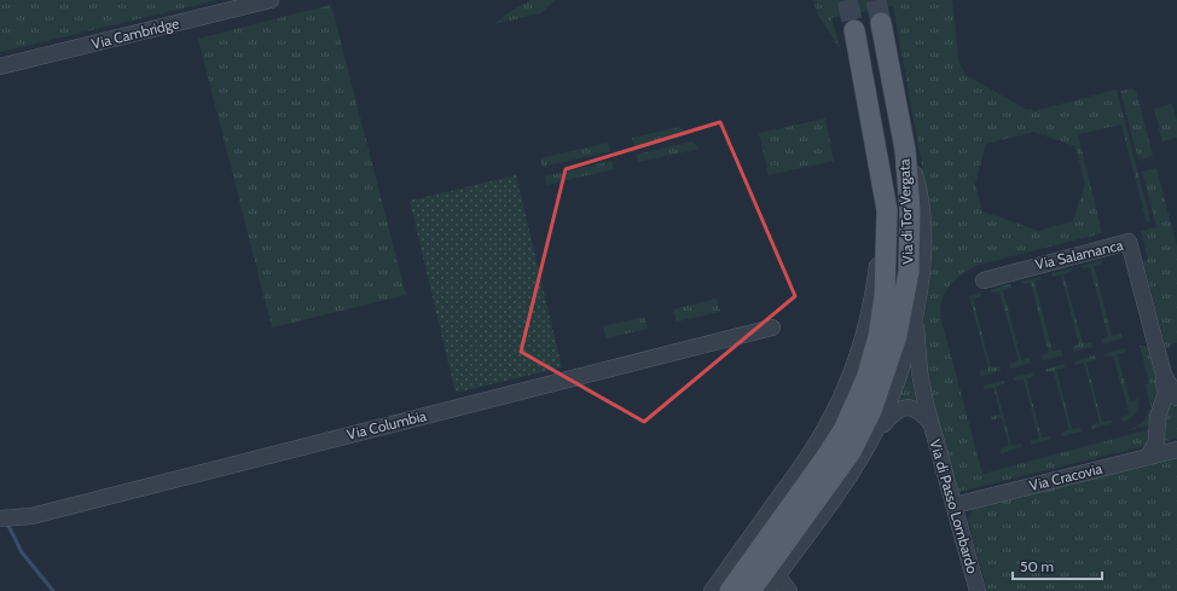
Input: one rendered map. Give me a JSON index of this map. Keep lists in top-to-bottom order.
{
  "streets": {
    "main road": ["Via di Tor Vergata"],
    "street": [
      "Via Cambridge",
      "Via Salamanca",
      "Via Columbia",
      "Via Cracovia",
      "Via di Passo Lombardo"
    ]
  },
  "crossings": [
    ["Via Salamanca", "Via Cracovia"],
    ["Via Cracovia", "Via di Passo Lombardo"]
  ],
  "scale_bar": "50 m"
}
